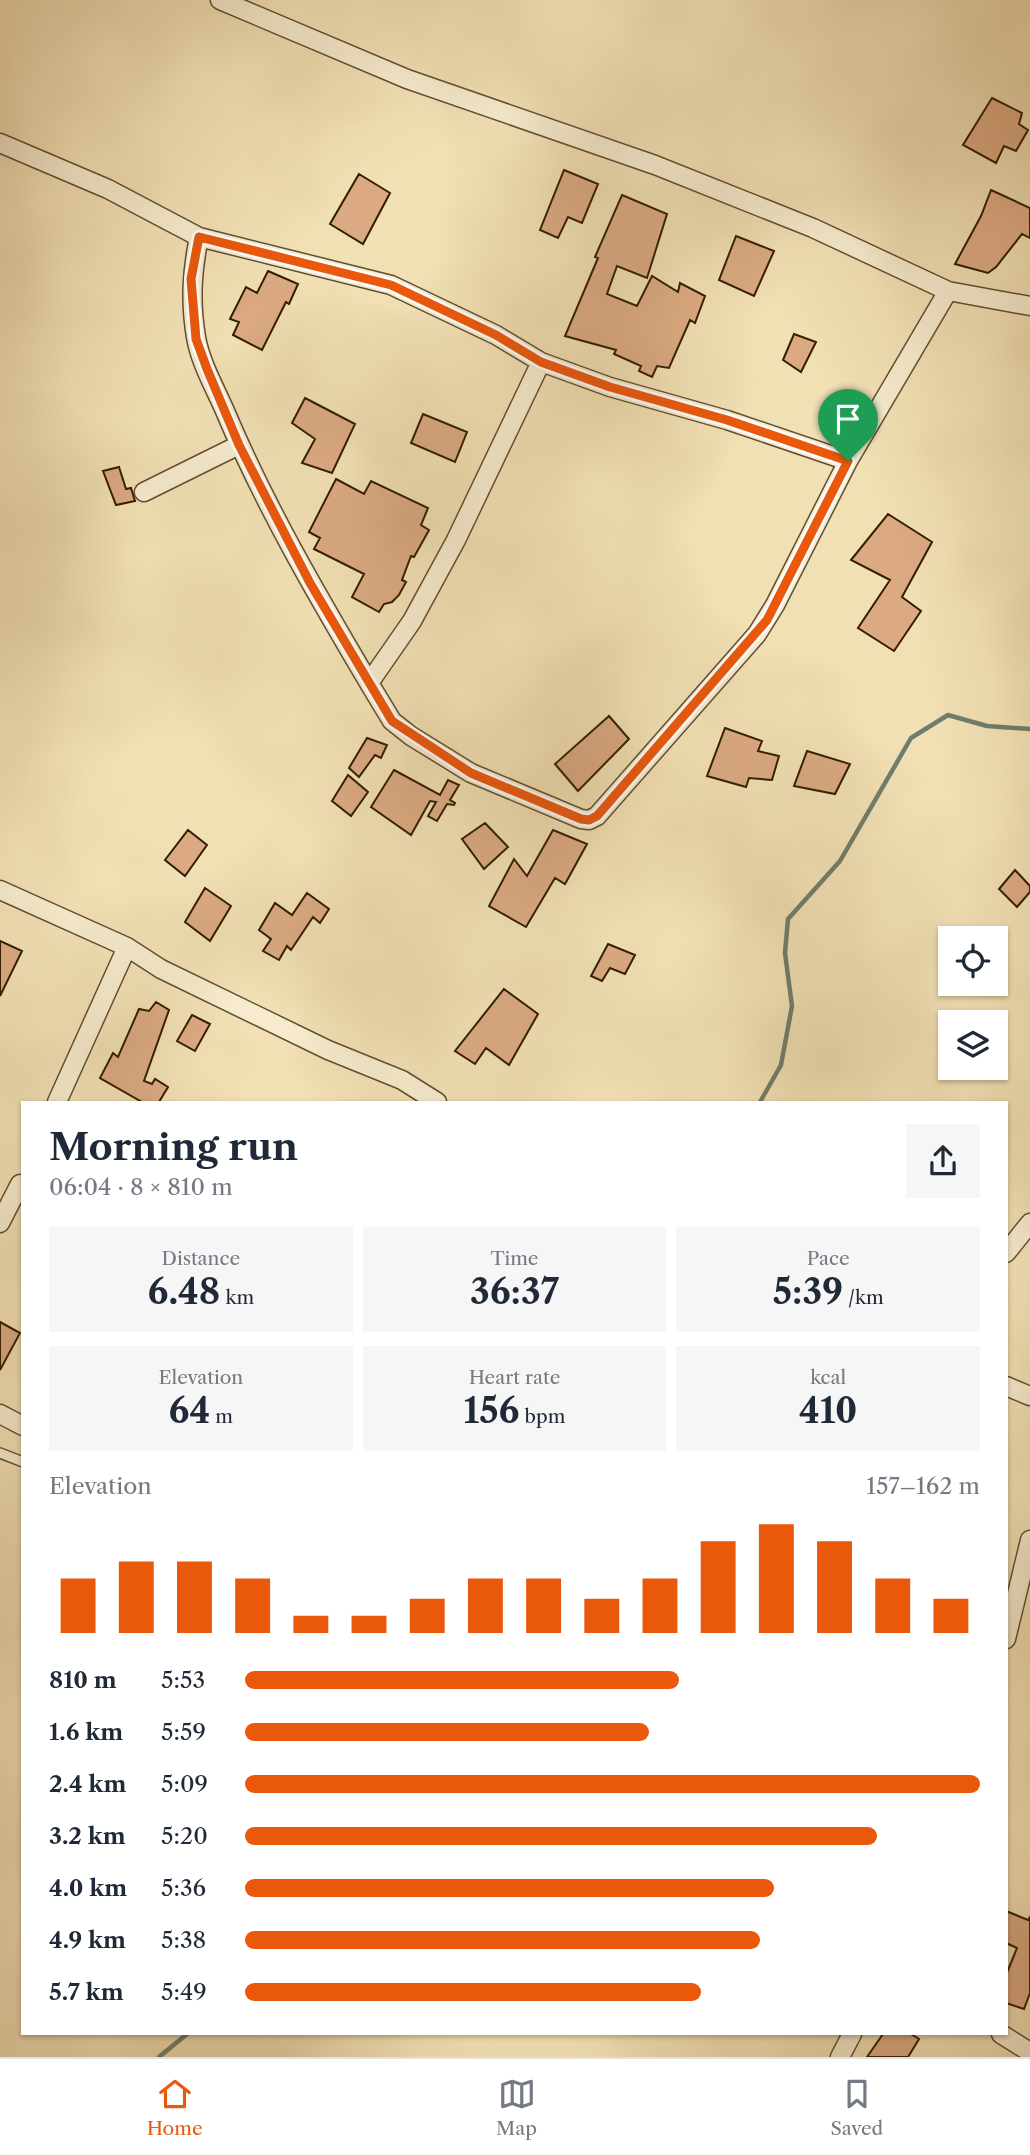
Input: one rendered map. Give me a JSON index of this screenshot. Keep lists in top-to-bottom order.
{
  "page": {
    "heading": ["Morning run", "06:04 · 8 × 810 m"],
    "stats": [
      ["Distance", "6.48 km"],
      ["Time", "36:37"],
      ["Pace", "5:39 /km"],
      ["Elevation", "64 m"],
      ["Heart rate", "156 bpm"],
      ["kcal", "410"]
    ],
    "chart": ["Elevation", "157–162 m"],
    "list": [
      {
        "name": "810 m",
        "note": "5:53"
      },
      {
        "name": "1.6 km",
        "note": "5:59"
      },
      {
        "name": "2.4 km",
        "note": "5:09"
      },
      {
        "name": "3.2 km",
        "note": "5:20"
      },
      {
        "name": "4.0 km",
        "note": "5:36"
      },
      {
        "name": "4.9 km",
        "note": "5:38"
      },
      {
        "name": "5.7 km",
        "note": "5:49"
      }
    ],
    "tabs": ["Home", "Map", "Saved"]
  }
}
